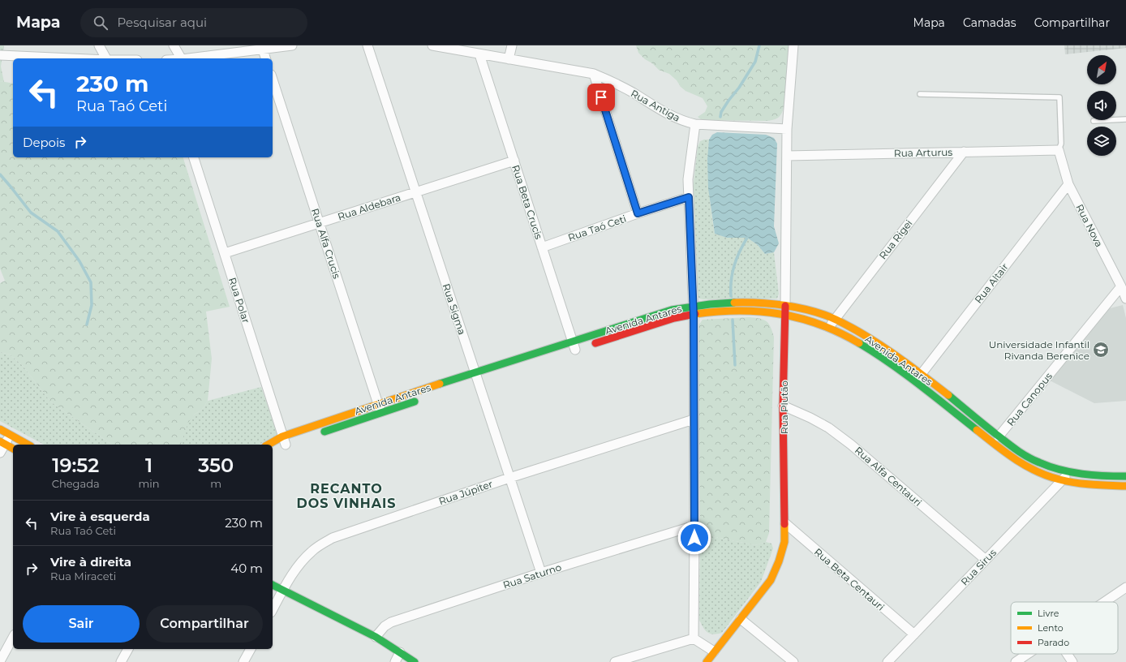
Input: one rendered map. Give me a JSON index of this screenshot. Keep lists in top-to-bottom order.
{
  "streets": {
    "main road": ["Avenida Antares", "Rua Plutão"],
    "street": [
      "Rua Antiga",
      "Rua Arturus",
      "Rua Beta Crucis",
      "Rua Aldebara",
      "Rua Nova",
      "Rua Taó Ceti",
      "Rua Rigei",
      "Rua Alfa Crucis",
      "Rua Altair",
      "Rua Polar",
      "Rua Sigma",
      "Rua Canopus",
      "Rua Alfa Centauri",
      "Rua Júpiter",
      "Rua Sirus",
      "Rua Saturno",
      "Rua Beta Centauri"
    ]
  },
  "crossings": [
    ["Rua Antiga", "Rua Beta Crucis"],
    ["Rua Antiga", "Rua Plutão"],
    ["Rua Arturus", "Rua Nova"],
    ["Rua Arturus", "Rua Rigei"],
    ["Rua Arturus", "Rua Plutão"],
    ["Rua Beta Crucis", "Rua Aldebara"],
    ["Rua Beta Crucis", "Rua Taó Ceti"],
    ["Rua Beta Crucis", "Avenida Antares"],
    ["Rua Aldebara", "Rua Alfa Crucis"],
    ["Rua Aldebara", "Rua Polar"],
    ["Rua Aldebara", "Rua Sigma"],
    ["Rua Nova", "Rua Altair"],
    ["Rua Nova", "Rua Canopus"],
    ["Rua Rigei", "Avenida Antares"],
    ["Rua Alfa Crucis", "Avenida Antares"],
    ["Rua Altair", "Avenida Antares"],
    ["Rua Polar", "Avenida Antares"],
    ["Rua Sigma", "Avenida Antares"],
    ["Rua Sigma", "Rua Júpiter"],
    ["Rua Sigma", "Rua Saturno"],
    ["Avenida Antares", "Rua Canopus"],
    ["Avenida Antares", "Rua Plutão"],
    ["Avenida Antares", "Rua Sirus"],
    ["Rua Plutão", "Rua Alfa Centauri"],
    ["Rua Plutão", "Rua Beta Centauri"],
    ["Rua Alfa Centauri", "Rua Sirus"],
    ["Rua Sirus", "Rua Beta Centauri"]
  ],
  "districts": ["RECANTO DOS VINHAIS"],
  "places": {
    "school or university": ["Universidade Infantil Rivanda Berenice"]
  },
  "legend": ["Livre", "Lento", "Parado"],
  "north": "top right",
  "page": {
    "header": "Mapa",
    "search": "Pesquisar aqui",
    "nav": ["Mapa", "Camadas", "Compartilhar"],
    "turn": ["230 m", "Rua Taó Ceti"],
    "then": "Depois",
    "eta": [
      "19:52",
      "Chegada",
      "1",
      "min",
      "350",
      "m"
    ],
    "list": [
      {
        "name": "Vire à esquerda",
        "note": "Rua Taó Ceti",
        "value": "230 m"
      },
      {
        "name": "Vire à direita",
        "note": "Rua Miraceti",
        "value": "40 m"
      }
    ],
    "buttons": ["Sair", "Compartilhar"]
  }
}
